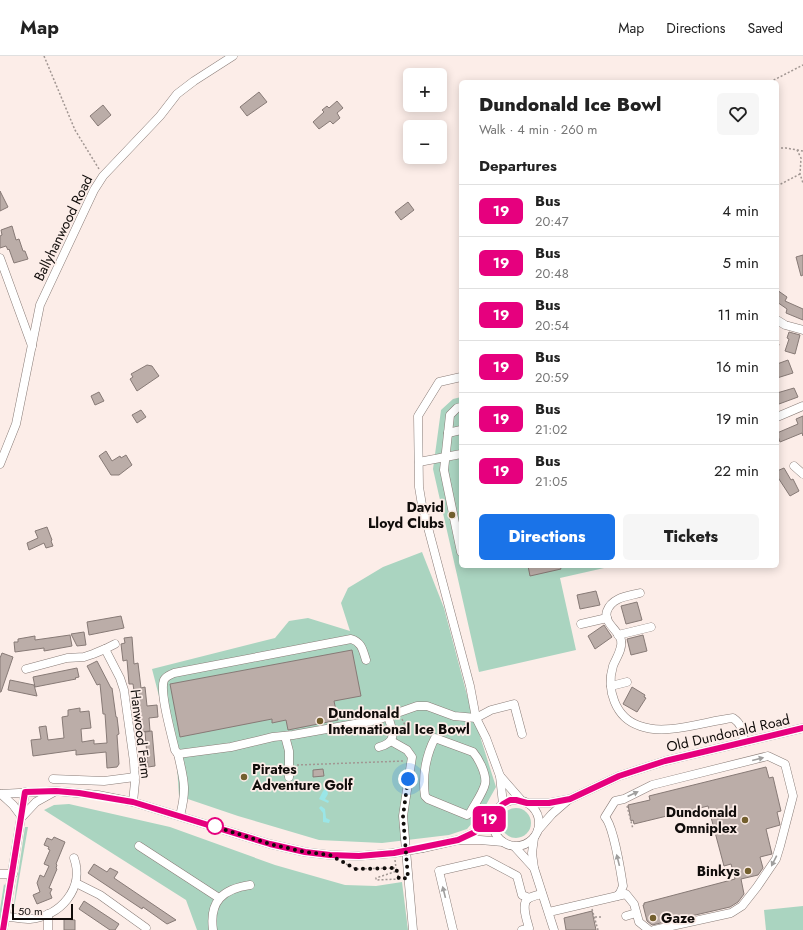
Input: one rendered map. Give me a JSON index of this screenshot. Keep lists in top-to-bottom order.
{
  "streets": {
    "street": ["Ballyhanwood Road", "Old Dundonald Road", "Hanwood Farm"]
  },
  "places": [
    "David Lloyd Clubs",
    "Dundonald International Ice Bowl",
    "Pirates Adventure Golf",
    "Dundonald Omniplex",
    "Binkys",
    "Gaze"
  ],
  "lines": ["bus line 19"],
  "scale_bar": "50 m",
  "page": {
    "header": "Map",
    "nav": ["Map", "Directions", "Saved"],
    "on_map": "19",
    "map_buttons": ["+", "−"],
    "heading": [
      ["Dundonald Ice Bowl", "Walk · 4 min · 260 m"],
      "Departures"
    ],
    "list": [
      {
        "mark": "19",
        "name": "Bus",
        "note": "20:47",
        "value": "4 min"
      },
      {
        "mark": "19",
        "name": "Bus",
        "note": "20:48",
        "value": "5 min"
      },
      {
        "mark": "19",
        "name": "Bus",
        "note": "20:54",
        "value": "11 min"
      },
      {
        "mark": "19",
        "name": "Bus",
        "note": "20:59",
        "value": "16 min"
      },
      {
        "mark": "19",
        "name": "Bus",
        "note": "21:02",
        "value": "19 min"
      },
      {
        "mark": "19",
        "name": "Bus",
        "note": "21:05",
        "value": "22 min"
      }
    ],
    "buttons": ["Directions", "Tickets"],
    "scale": "50 m"
  }
}
